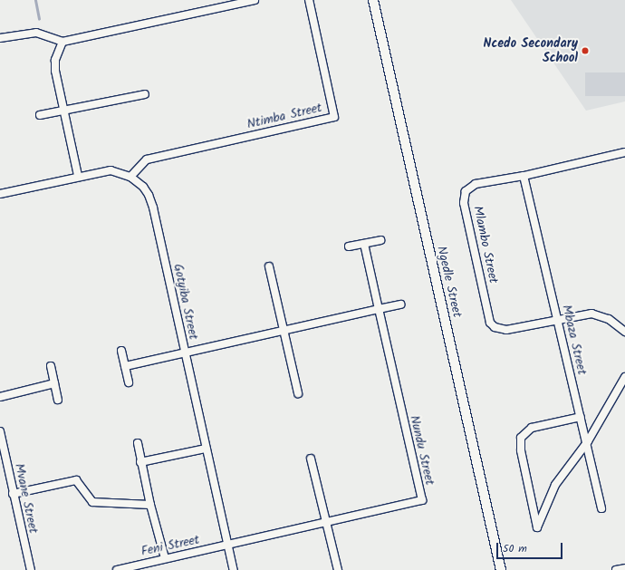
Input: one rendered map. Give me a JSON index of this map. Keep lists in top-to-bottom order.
{
  "streets": {
    "street": [
      "Ntimba Street",
      "Mlambo Street",
      "Ngedle Street",
      "Gotyiba Street",
      "Mbaza Street",
      "Nundu Street",
      "Mvane Street",
      "Feni Street"
    ]
  },
  "crossings": [
    ["Ntimba Street", "Gotyiba Street"],
    ["Mlambo Street", "Mbaza Street"],
    ["Gotyiba Street", "Nundu Street"],
    ["Gotyiba Street", "Feni Street"],
    ["Nundu Street", "Feni Street"]
  ],
  "places": ["Ncedo Secondary School"],
  "scale_bar": "50 m"
}
